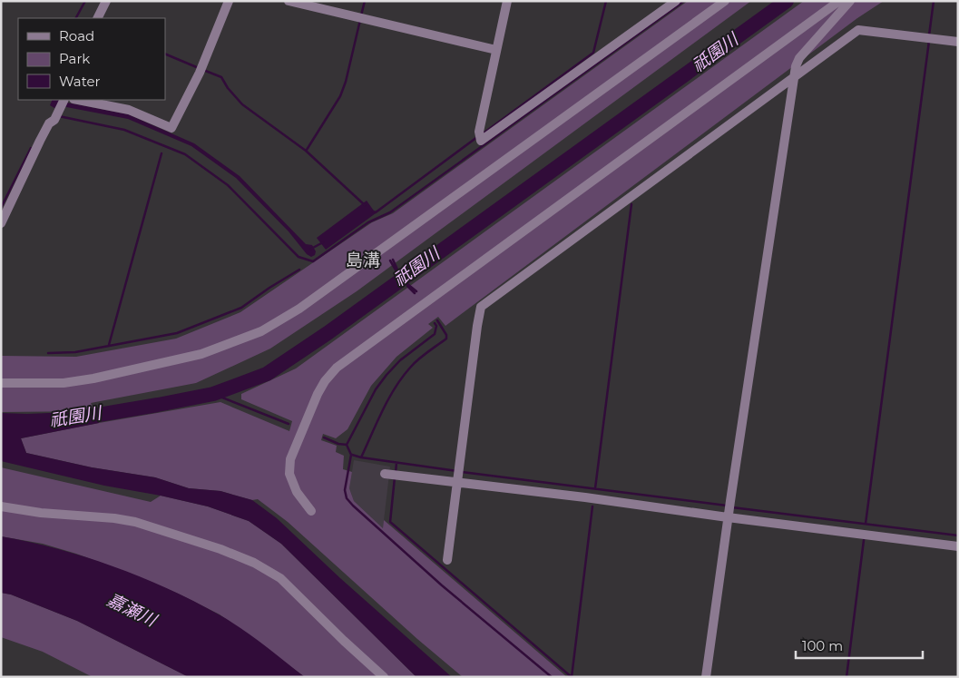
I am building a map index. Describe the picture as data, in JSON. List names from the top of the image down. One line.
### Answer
{"districts":["島溝"],"water":["祇園川","嘉瀬川"],"legend":["Road","Park","Water"],"scale_bar":"100 m"}
